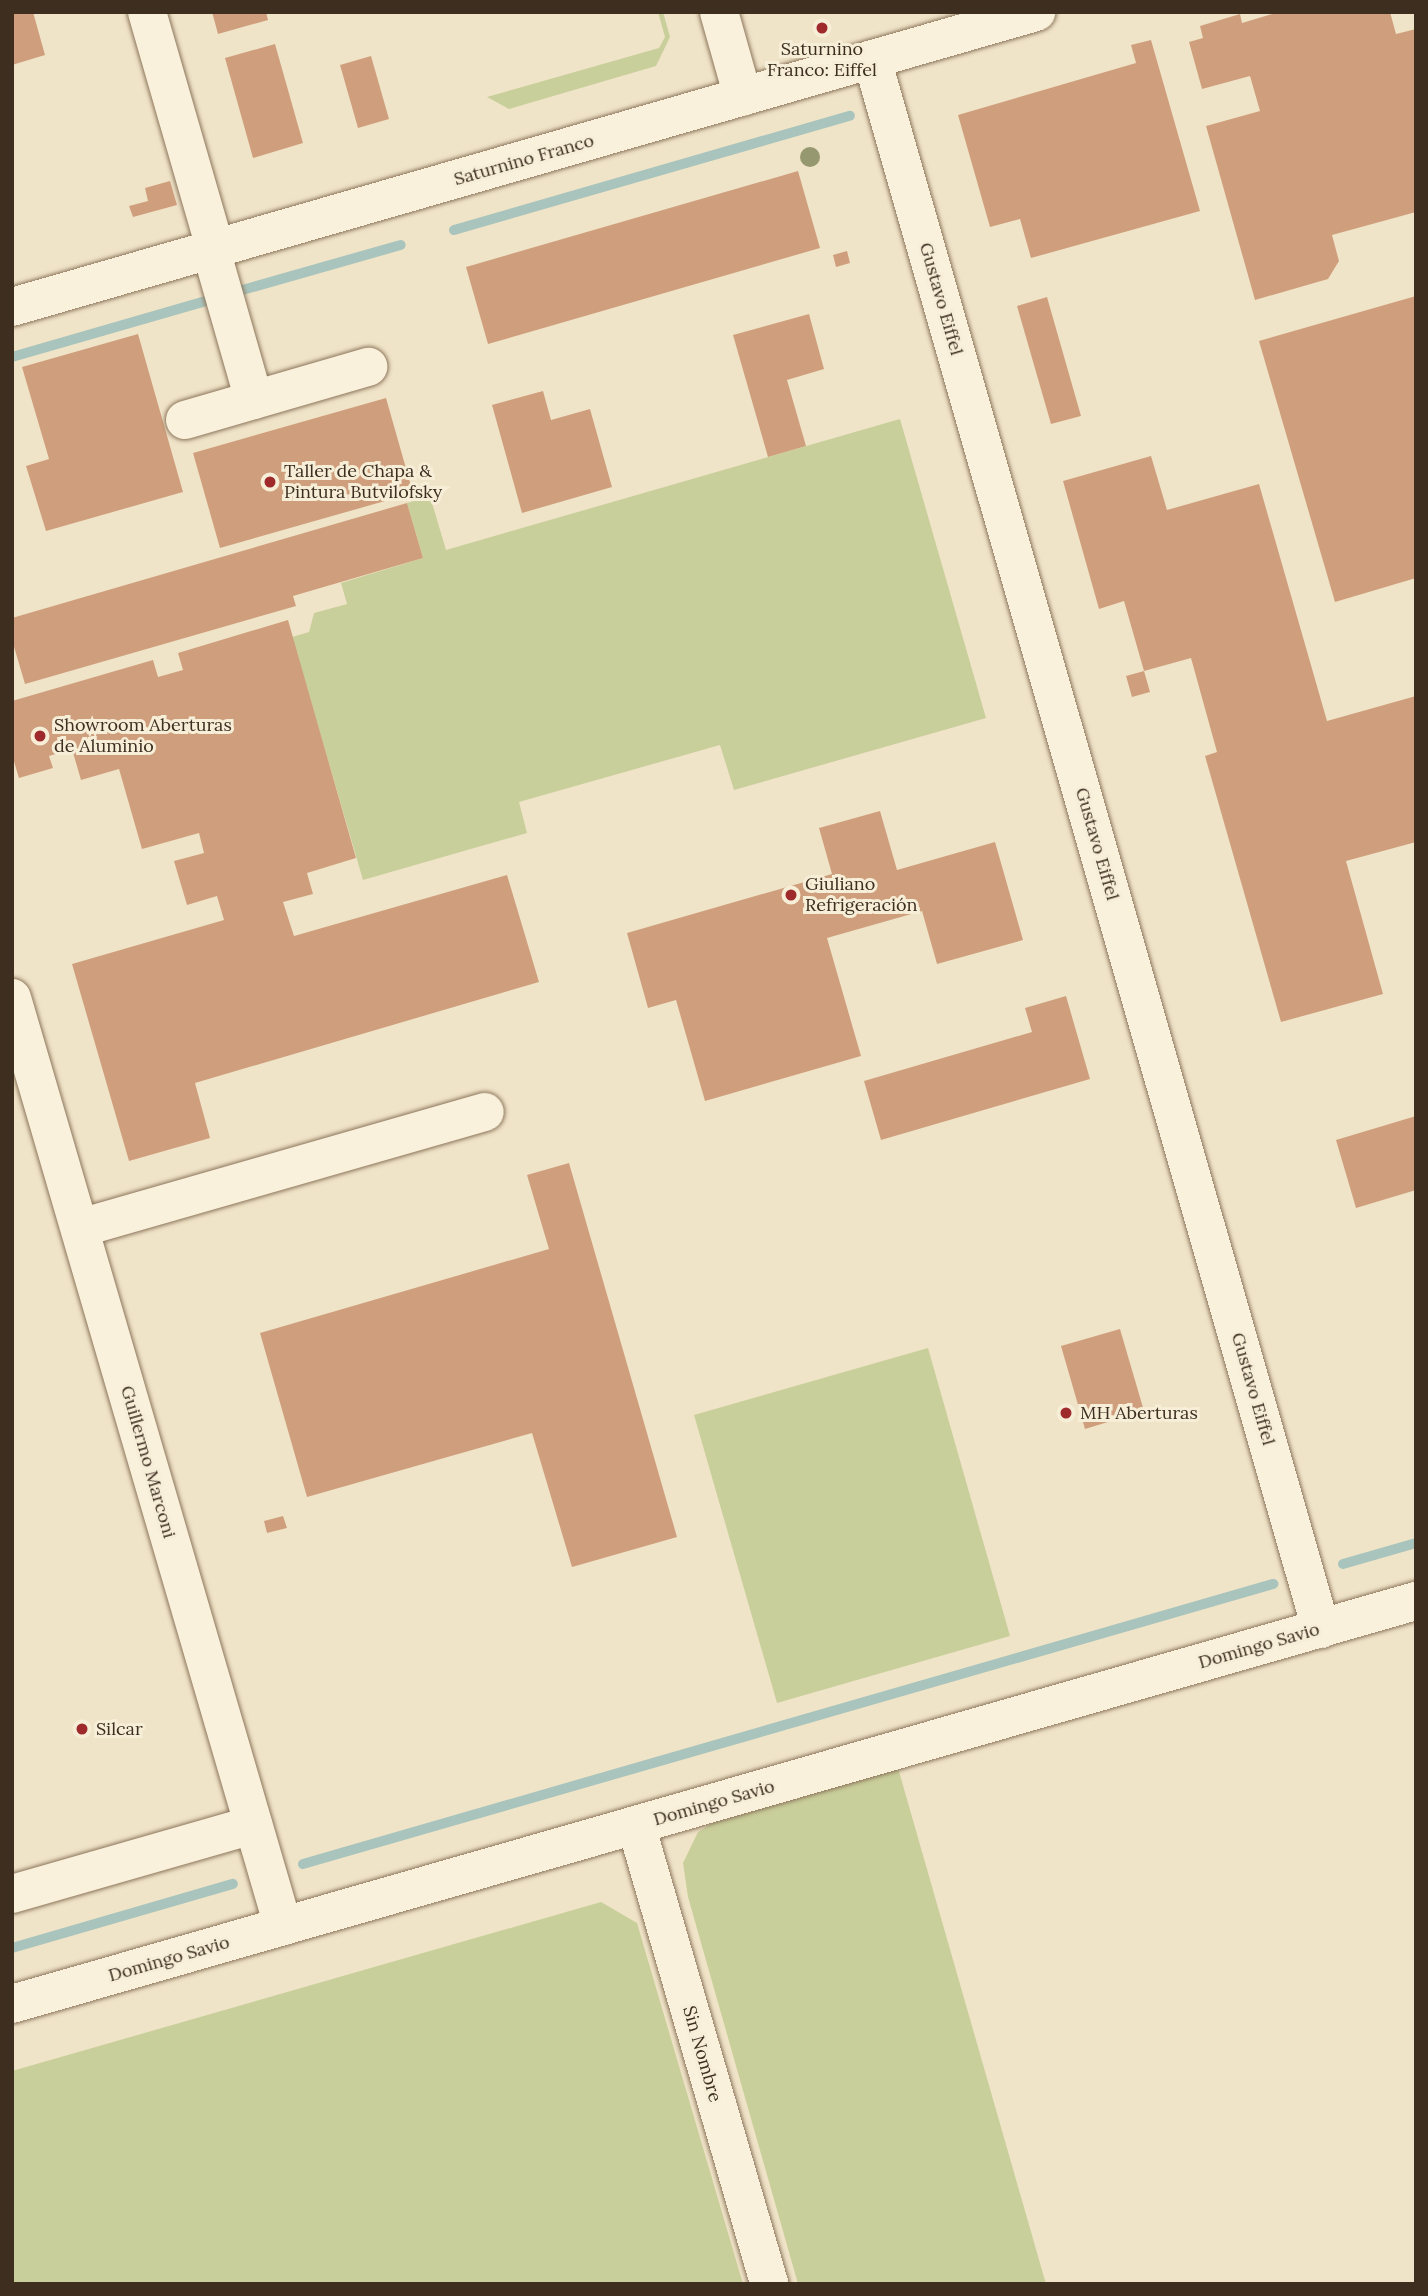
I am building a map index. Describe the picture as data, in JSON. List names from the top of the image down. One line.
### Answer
{"streets":{"street":["Saturnino Franco","Gustavo Eiffel","Guillermo Marconi","Domingo Savio","Sin Nombre"]},"crossings":[["Saturnino Franco","Gustavo Eiffel"],["Gustavo Eiffel","Domingo Savio"],["Guillermo Marconi","Domingo Savio"],["Domingo Savio","Sin Nombre"]],"places":["Saturnino Franco: Eiffel","Taller de Chapa & Pintura Butvilofsky","Showroom Aberturas de Aluminio","Giuliano Refrigeración","MH Aberturas","Silcar"]}
